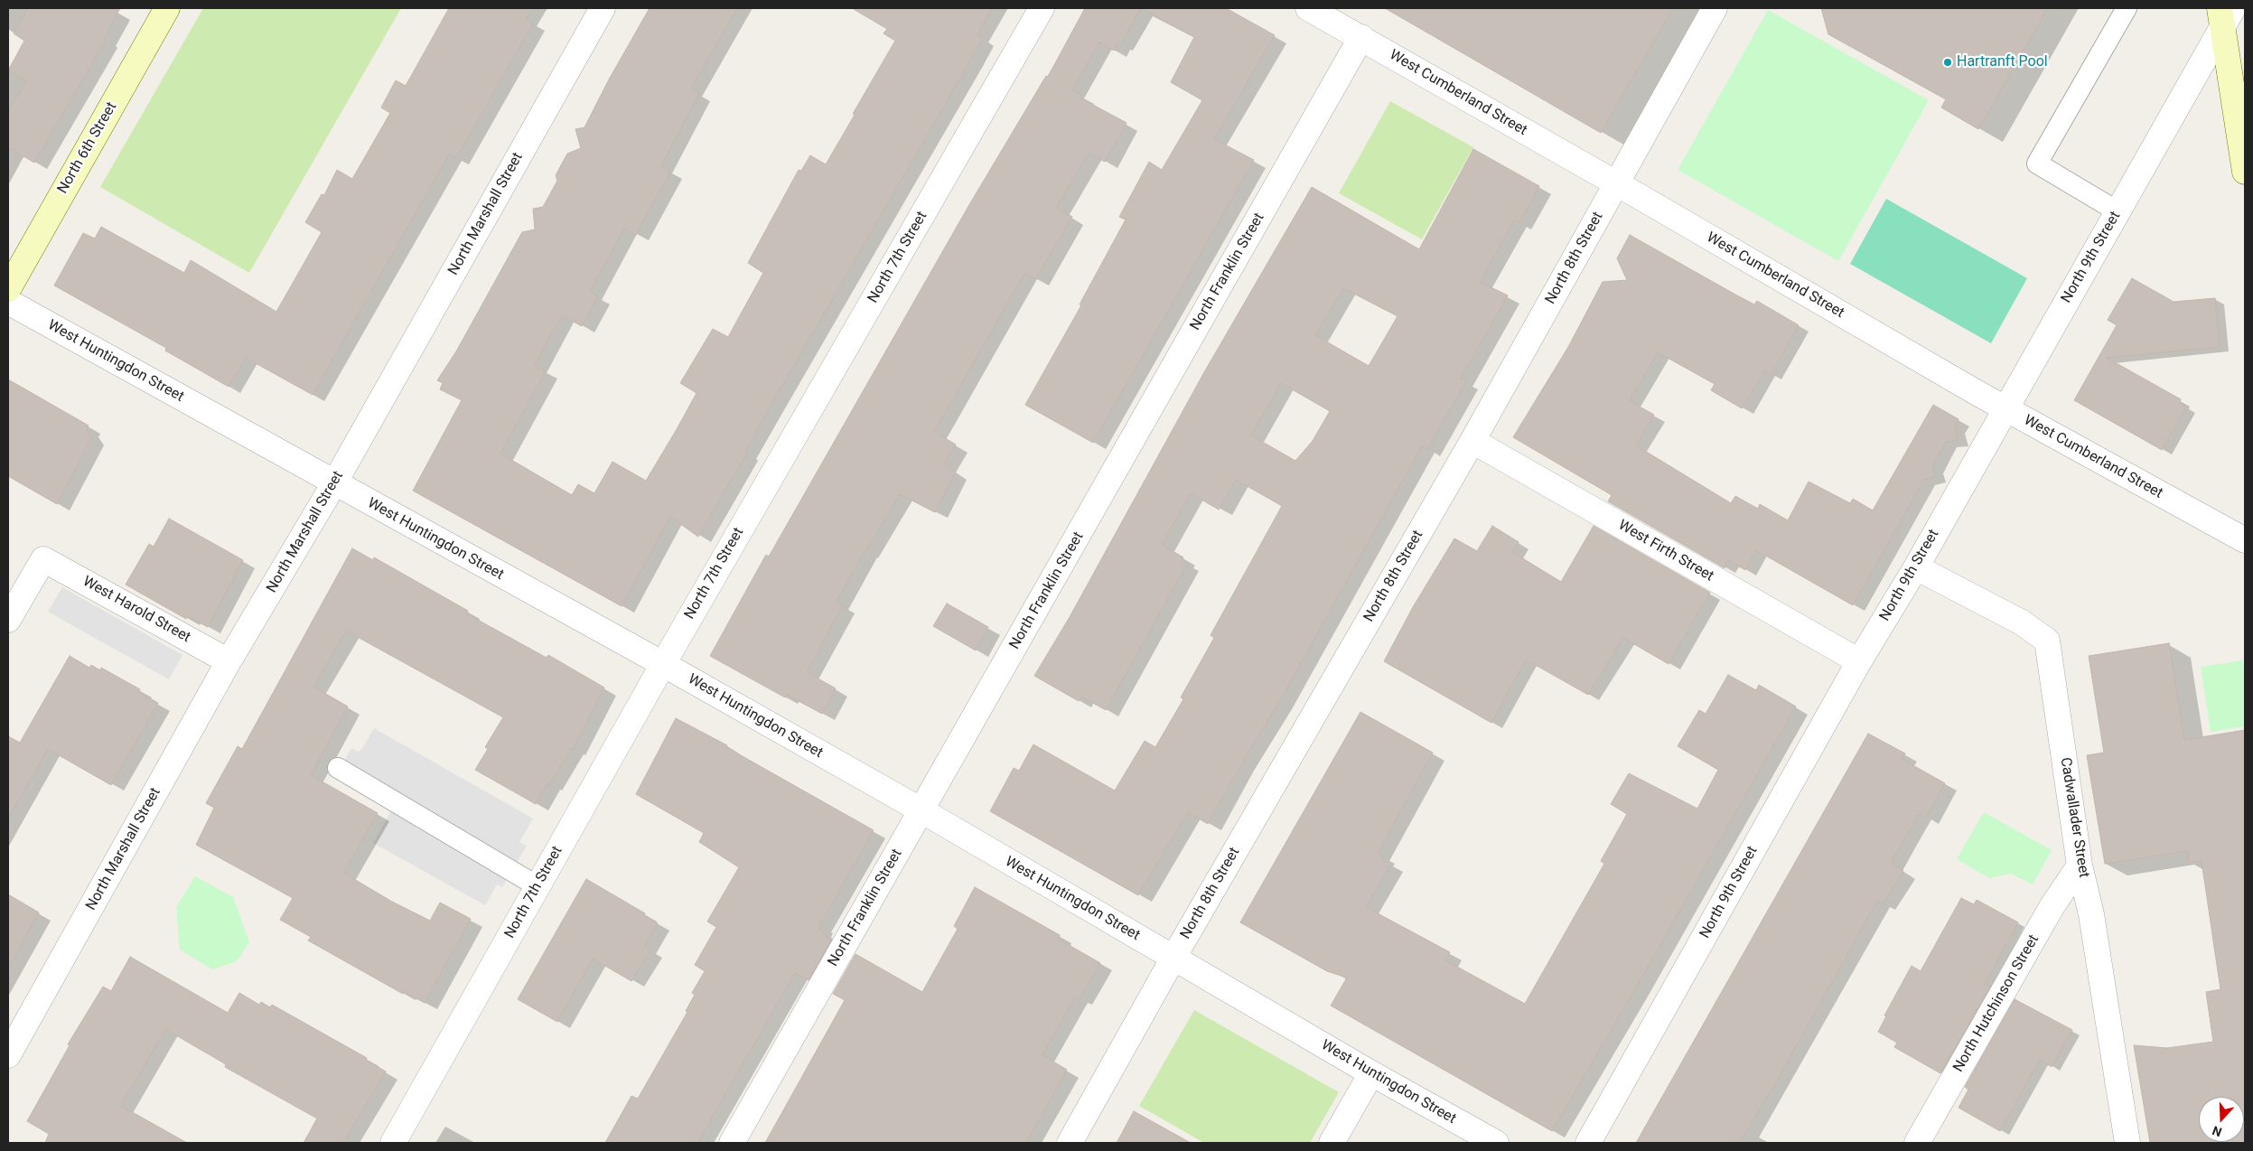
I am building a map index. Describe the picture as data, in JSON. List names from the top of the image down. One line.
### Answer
{"streets":{"main road":["North 6th Street"],"street":["West Cumberland Street","North Marshall Street","North 7th Street","North 9th Street","North 8th Street","North Franklin Street","West Huntingdon Street","West Firth Street","West Harold Street","Cadwallader Street","North Hutchinson Street"]},"crossings":[["West Cumberland Street","North 9th Street"],["West Cumberland Street","North 8th Street"],["West Cumberland Street","North Franklin Street"],["North Marshall Street","West Huntingdon Street"],["North Marshall Street","West Harold Street"],["North 7th Street","West Huntingdon Street"],["North 9th Street","West Firth Street"],["North 9th Street","Cadwallader Street"],["North 8th Street","West Huntingdon Street"],["North 8th Street","West Firth Street"],["North Franklin Street","West Huntingdon Street"],["Cadwallader Street","North Hutchinson Street"]],"places":["Hartranft Pool"],"north":"bottom"}
